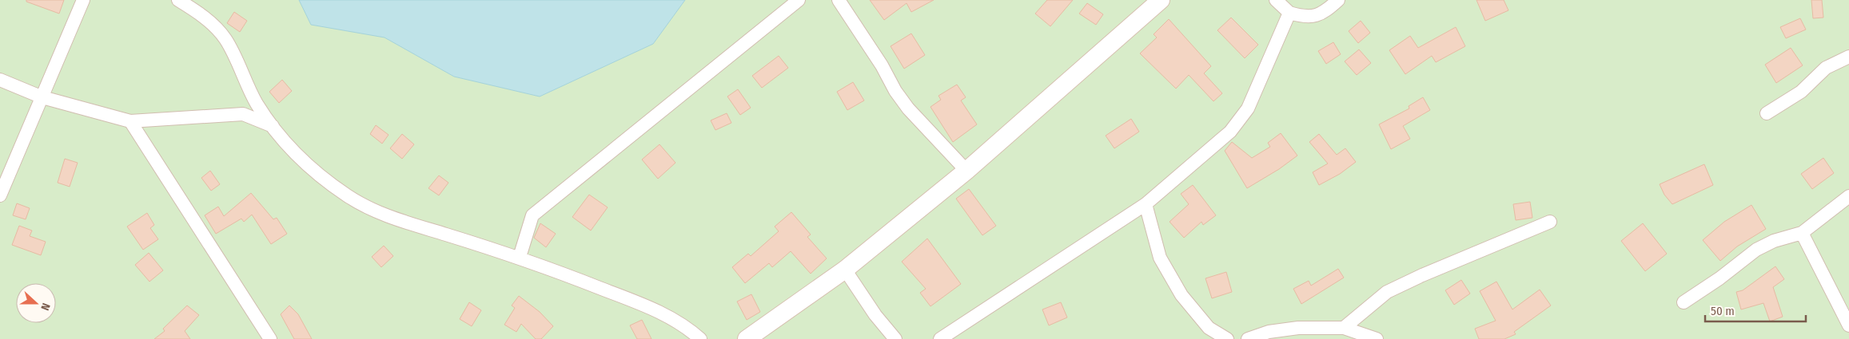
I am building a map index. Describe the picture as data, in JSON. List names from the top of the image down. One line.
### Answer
{"scale_bar":"50 m","north":"right"}
